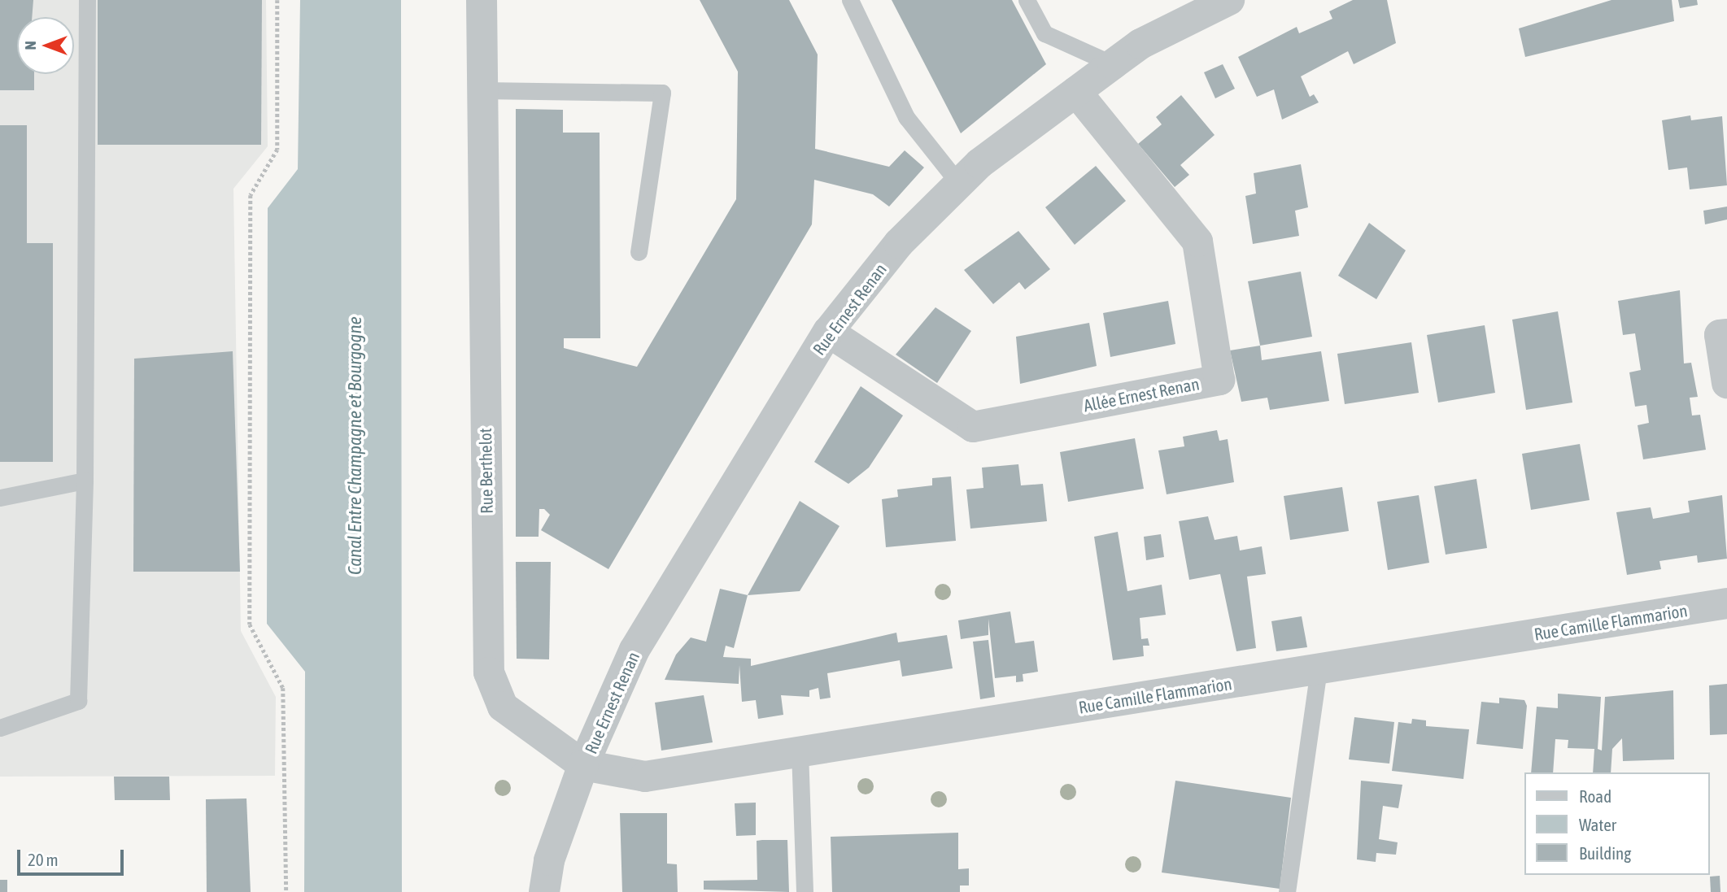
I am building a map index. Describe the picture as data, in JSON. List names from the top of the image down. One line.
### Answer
{"streets":{"street":["Rue Ernest Renan","Allée Ernest Renan","Rue Berthelot","Rue Camille Flammarion"]},"crossings":[["Rue Ernest Renan","Allée Ernest Renan"],["Rue Ernest Renan","Rue Berthelot"],["Rue Ernest Renan","Rue Camille Flammarion"],["Rue Berthelot","Rue Camille Flammarion"]],"water":["Canal Entre Champagne et Bourgogne"],"legend":["Road","Water","Building"],"scale_bar":"20 m","north":"left"}
